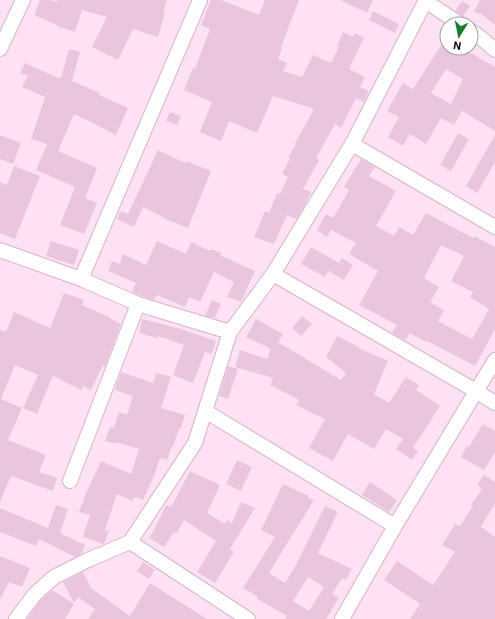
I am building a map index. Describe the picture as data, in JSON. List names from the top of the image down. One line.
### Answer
{"north":"bottom"}
